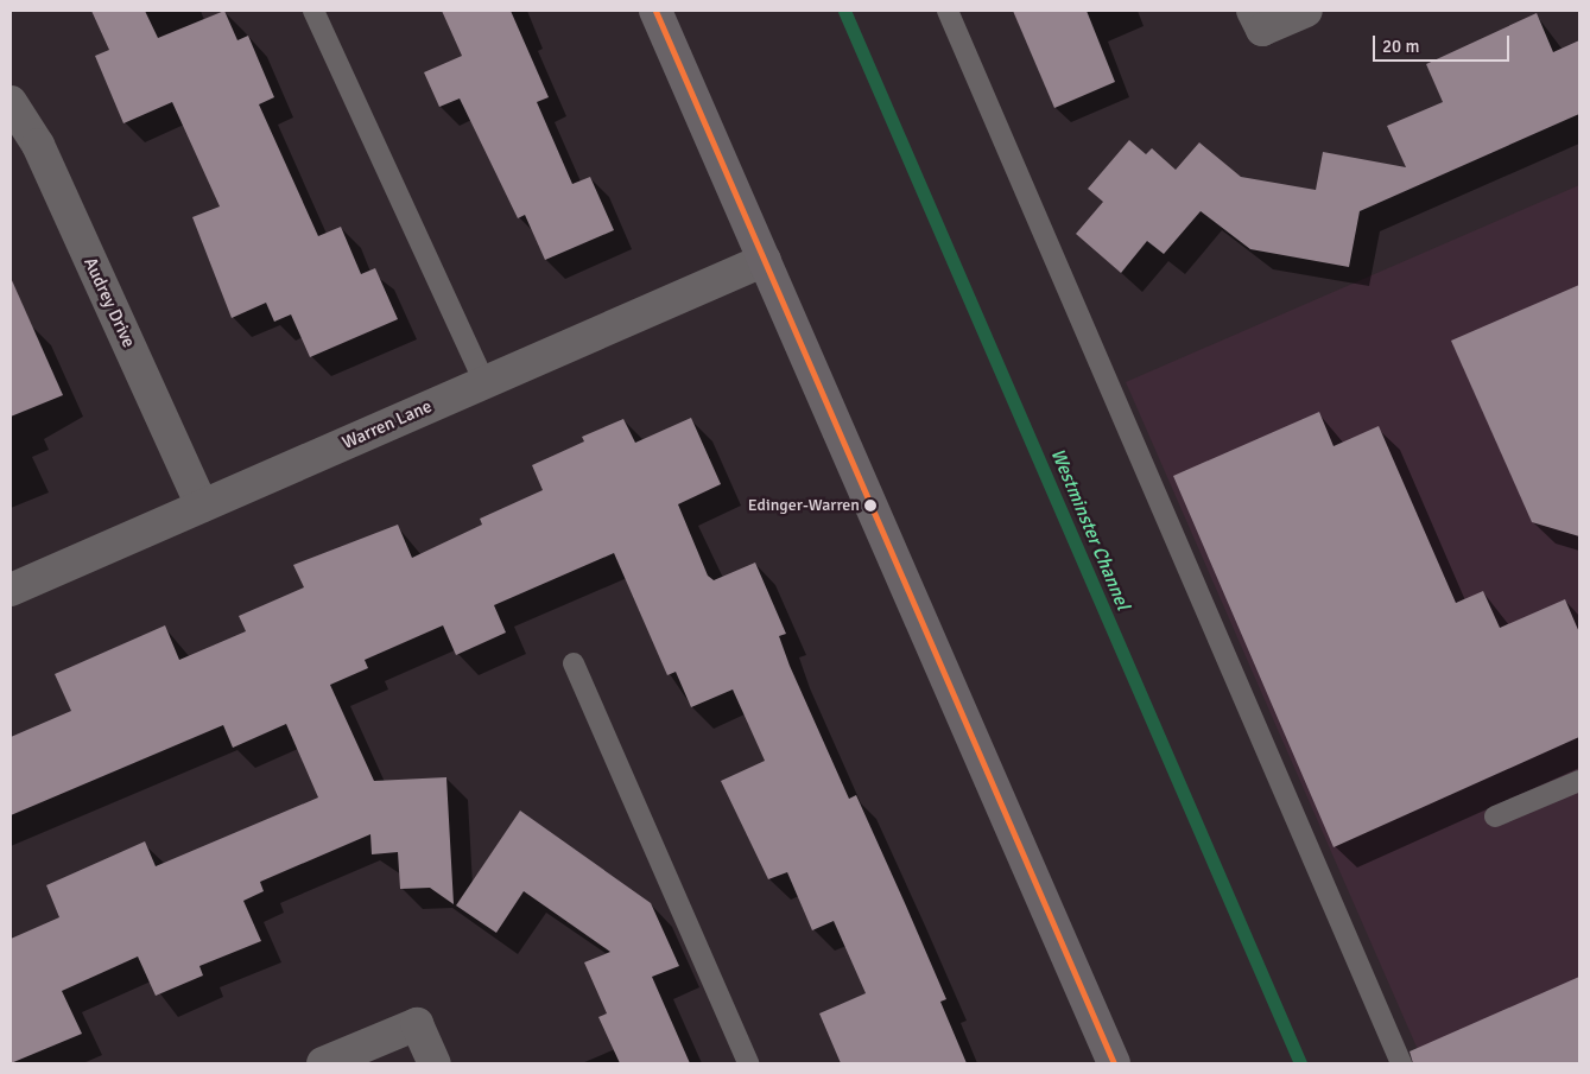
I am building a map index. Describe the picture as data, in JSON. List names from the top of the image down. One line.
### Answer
{"streets":{"street":["Audrey Drive","Warren Lane"]},"crossings":[["Audrey Drive","Warren Lane"]],"water":["Westminster Channel"],"places":["Edinger-Warren"],"scale_bar":"20 m"}
